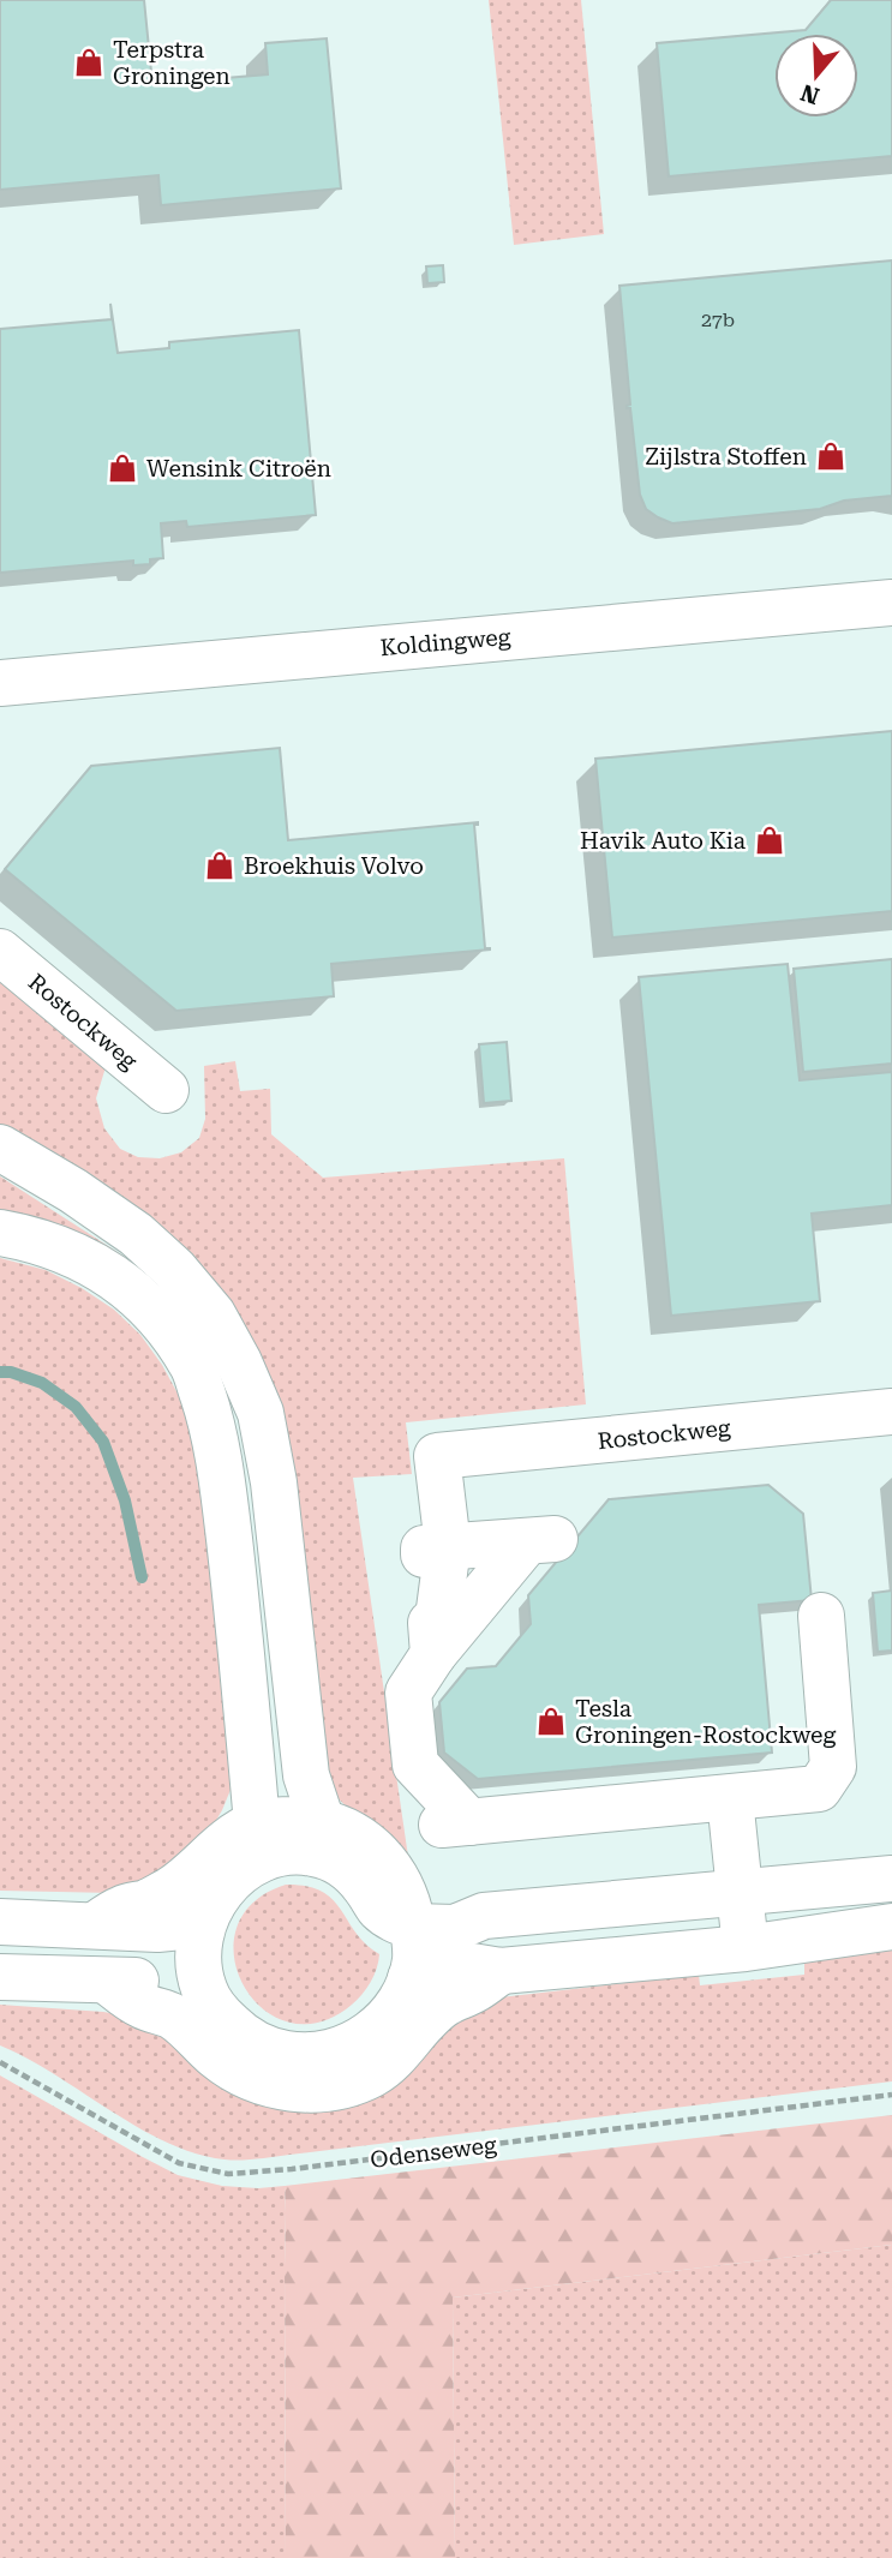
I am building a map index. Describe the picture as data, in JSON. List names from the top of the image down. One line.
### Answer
{"streets":{"main road":["Koldingweg","Rostockweg"],"path":["Odenseweg"]},"places":{"shop":["Terpstra Groningen","Zijlstra Stoffen","Wensink Citroën","Havik Auto Kia","Broekhuis Volvo","Tesla Groningen-Rostockweg"]},"house_numbers":["27b"],"north":"bottom"}
